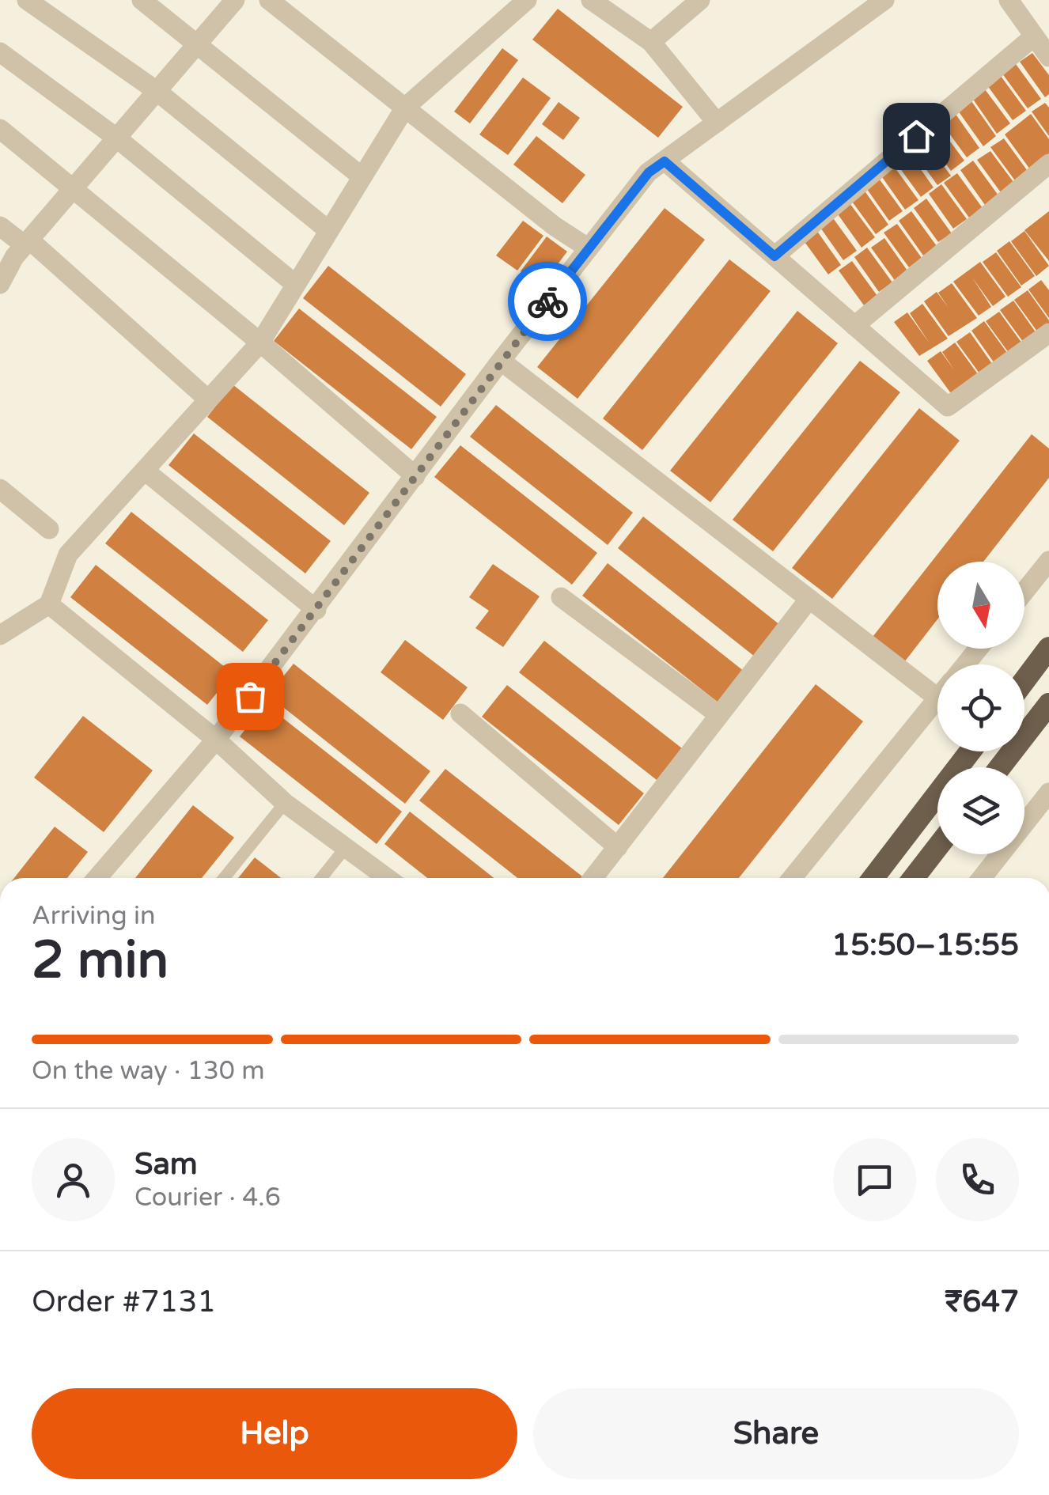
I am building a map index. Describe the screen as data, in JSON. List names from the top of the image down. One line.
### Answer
{"north":"bottom","page":{"heading":["2 min","Arriving in","15:50–15:55"],"panel":["Sam","Courier · 4.6","Order #7131","₹647"],"bar":"On the way · 130 m","buttons":["Help","Share"]}}
